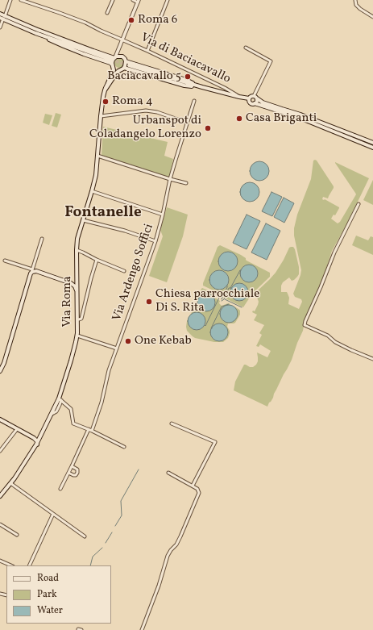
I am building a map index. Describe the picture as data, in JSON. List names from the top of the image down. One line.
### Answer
{"streets":{"main road":["Via di Baciacavallo","Via Roma"],"street":["Via Ardengo Soffici"]},"crossings":[["Via di Baciacavallo","Via Roma"]],"districts":["Fontanelle"],"places":["Roma 6","Baciacavallo 5","Roma 4","Casa Briganti","Urbanspot di Coladangelo Lorenzo","Chiesa parrocchiale Di S. Rita","One Kebab"],"legend":["Road","Park","Water"]}
